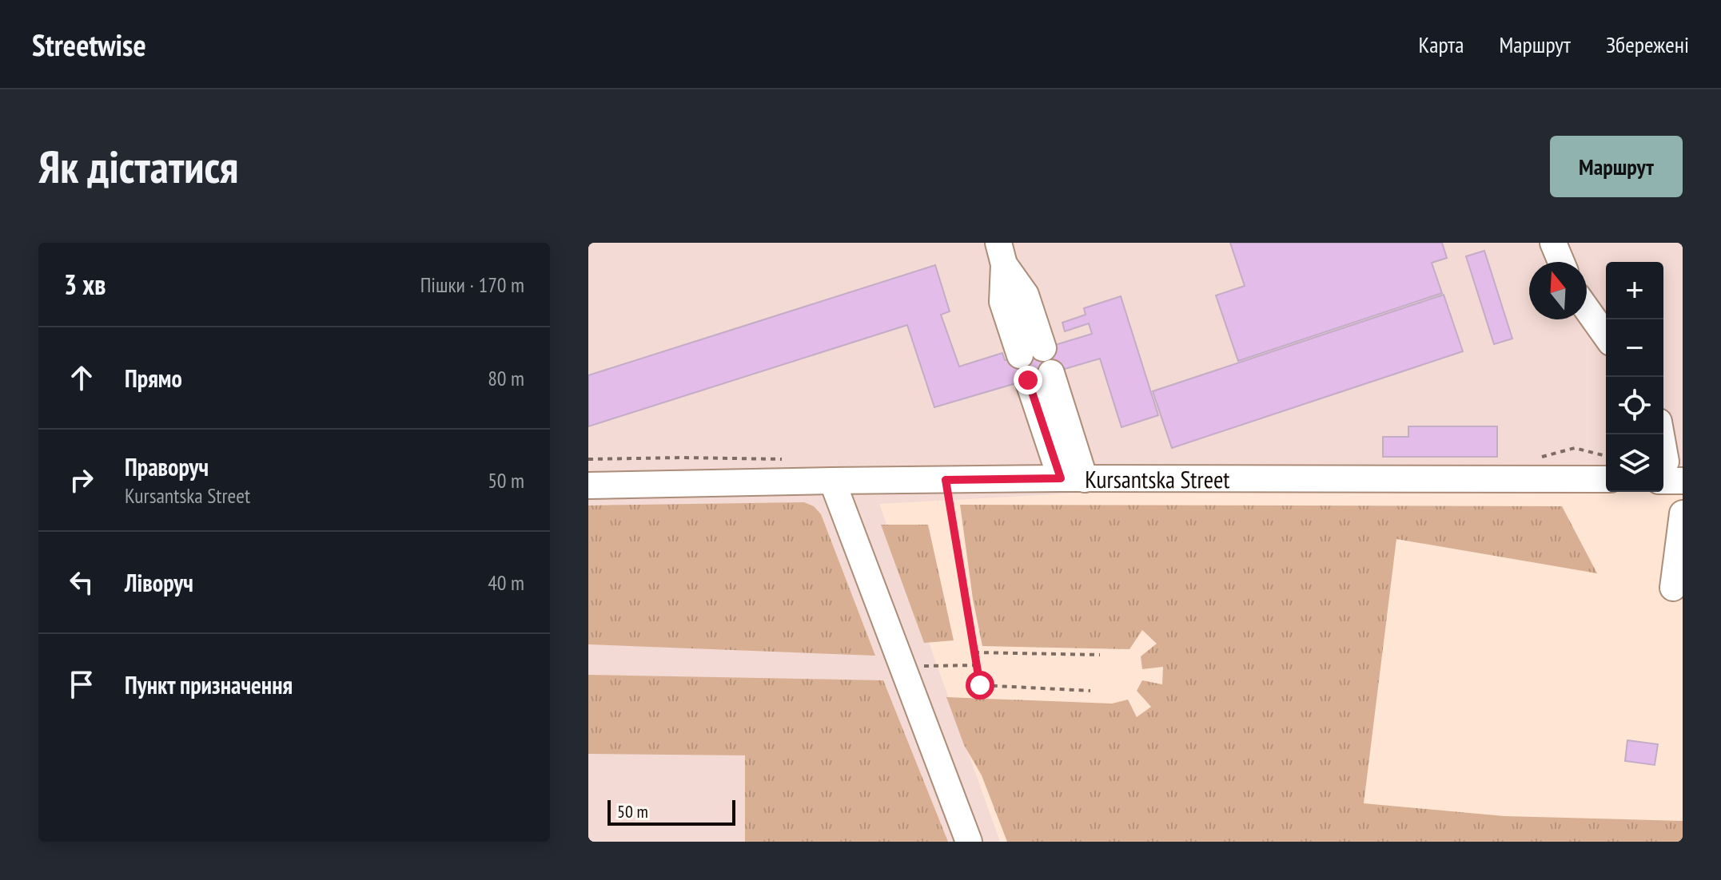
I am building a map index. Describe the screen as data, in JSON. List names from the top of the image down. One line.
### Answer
{"streets":{"street":["Kursantska Street"]},"scale_bar":"50 m","north":"top","page":{"header":"Streetwise","nav":["Карта","Маршрут","Збережені"],"buttons":"Маршрут","title":"Як дістатися","heading":["3 хв","Пішки · 170 m"],"map_buttons":["+","−"],"list":[["Прямо","80 m"],["Праворуч","Kursantska Street","50 m"],["Ліворуч","40 m"],"Пункт призначення"],"scale":"50 m"}}
